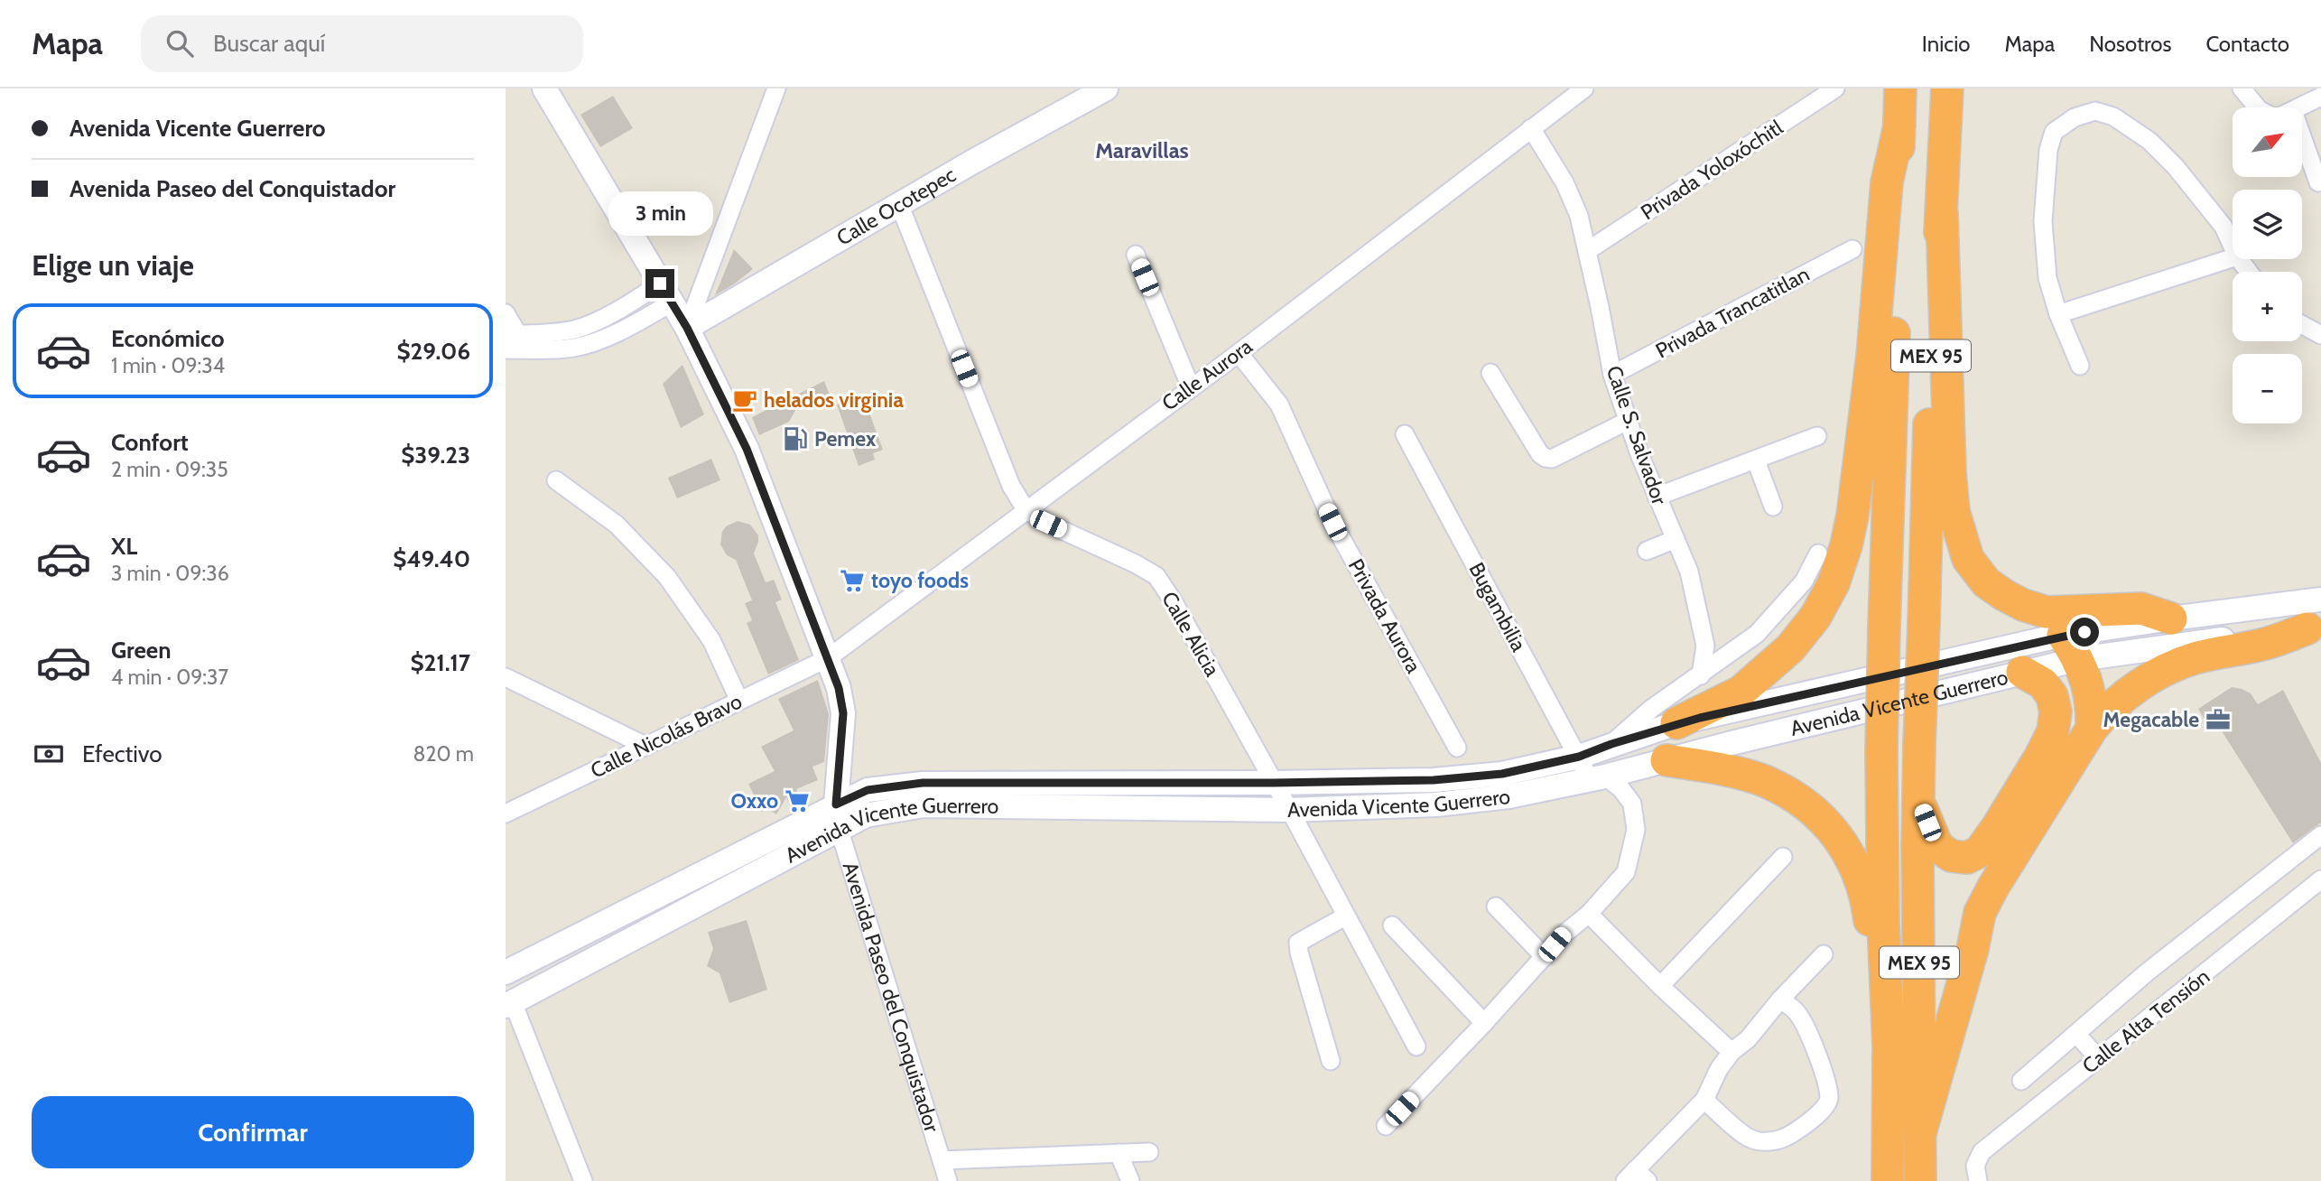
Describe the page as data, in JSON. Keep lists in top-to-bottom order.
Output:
{
  "streets": {
    "highway": ["MEX 95"],
    "main road": ["Calle Ocotepec", "Avenida Vicente Guerrero", "Avenida Paseo del Conquistador"],
    "street": [
      "Privada Yoloxóchitl",
      "Privada Trancatitlan",
      "Calle Aurora",
      "Calle S. Salvador",
      "Bugambilia",
      "Privada Aurora",
      "Calle Alicia",
      "Calle Nicolás Bravo",
      "Calle Alta Tensión"
    ]
  },
  "crossings": [
    ["Privada Yoloxóchitl", "Calle S. Salvador"],
    ["Calle Ocotepec", "Calle Alicia"],
    ["Calle Ocotepec", "Avenida Paseo del Conquistador"],
    ["Privada Trancatitlan", "Calle S. Salvador"],
    ["Calle Aurora", "Calle S. Salvador"],
    ["Calle Aurora", "Privada Aurora"],
    ["Calle Aurora", "Calle Alicia"],
    ["Calle Aurora", "Calle Nicolás Bravo"],
    ["Calle Aurora", "Avenida Paseo del Conquistador"],
    ["Bugambilia", "Avenida Vicente Guerrero"],
    ["Calle Alicia", "Avenida Vicente Guerrero"],
    ["Avenida Vicente Guerrero", "Avenida Paseo del Conquistador"],
    ["Calle Nicolás Bravo", "Avenida Paseo del Conquistador"]
  ],
  "districts": ["Maravillas"],
  "places": {
    "cafe": ["helados virginia"],
    "fuel station": ["Pemex"],
    "supermarket": ["toyo foods", "Oxxo"],
    "office": ["Megacable"]
  },
  "north": "top right",
  "page": {
    "header": "Mapa",
    "search": "Buscar aquí",
    "nav": [
      "Inicio",
      "Mapa",
      "Nosotros",
      "Contacto"
    ],
    "banner": ["Avenida Vicente Guerrero", "Avenida Paseo del Conquistador"],
    "map_buttons": ["+", "−"],
    "bubble": "3 min",
    "heading": "Elige un viaje",
    "list": [
      {
        "name": "Económico",
        "note": "1 min · 09:34",
        "value": "$29.06"
      },
      {
        "name": "Confort",
        "note": "2 min · 09:35",
        "value": "$39.23"
      },
      {
        "name": "XL",
        "note": "3 min · 09:36",
        "value": "$49.40"
      },
      {
        "name": "Green",
        "note": "4 min · 09:37",
        "value": "$21.17"
      }
    ],
    "pay": ["Efectivo", "820 m"],
    "buttons": "Confirmar"
  }
}
